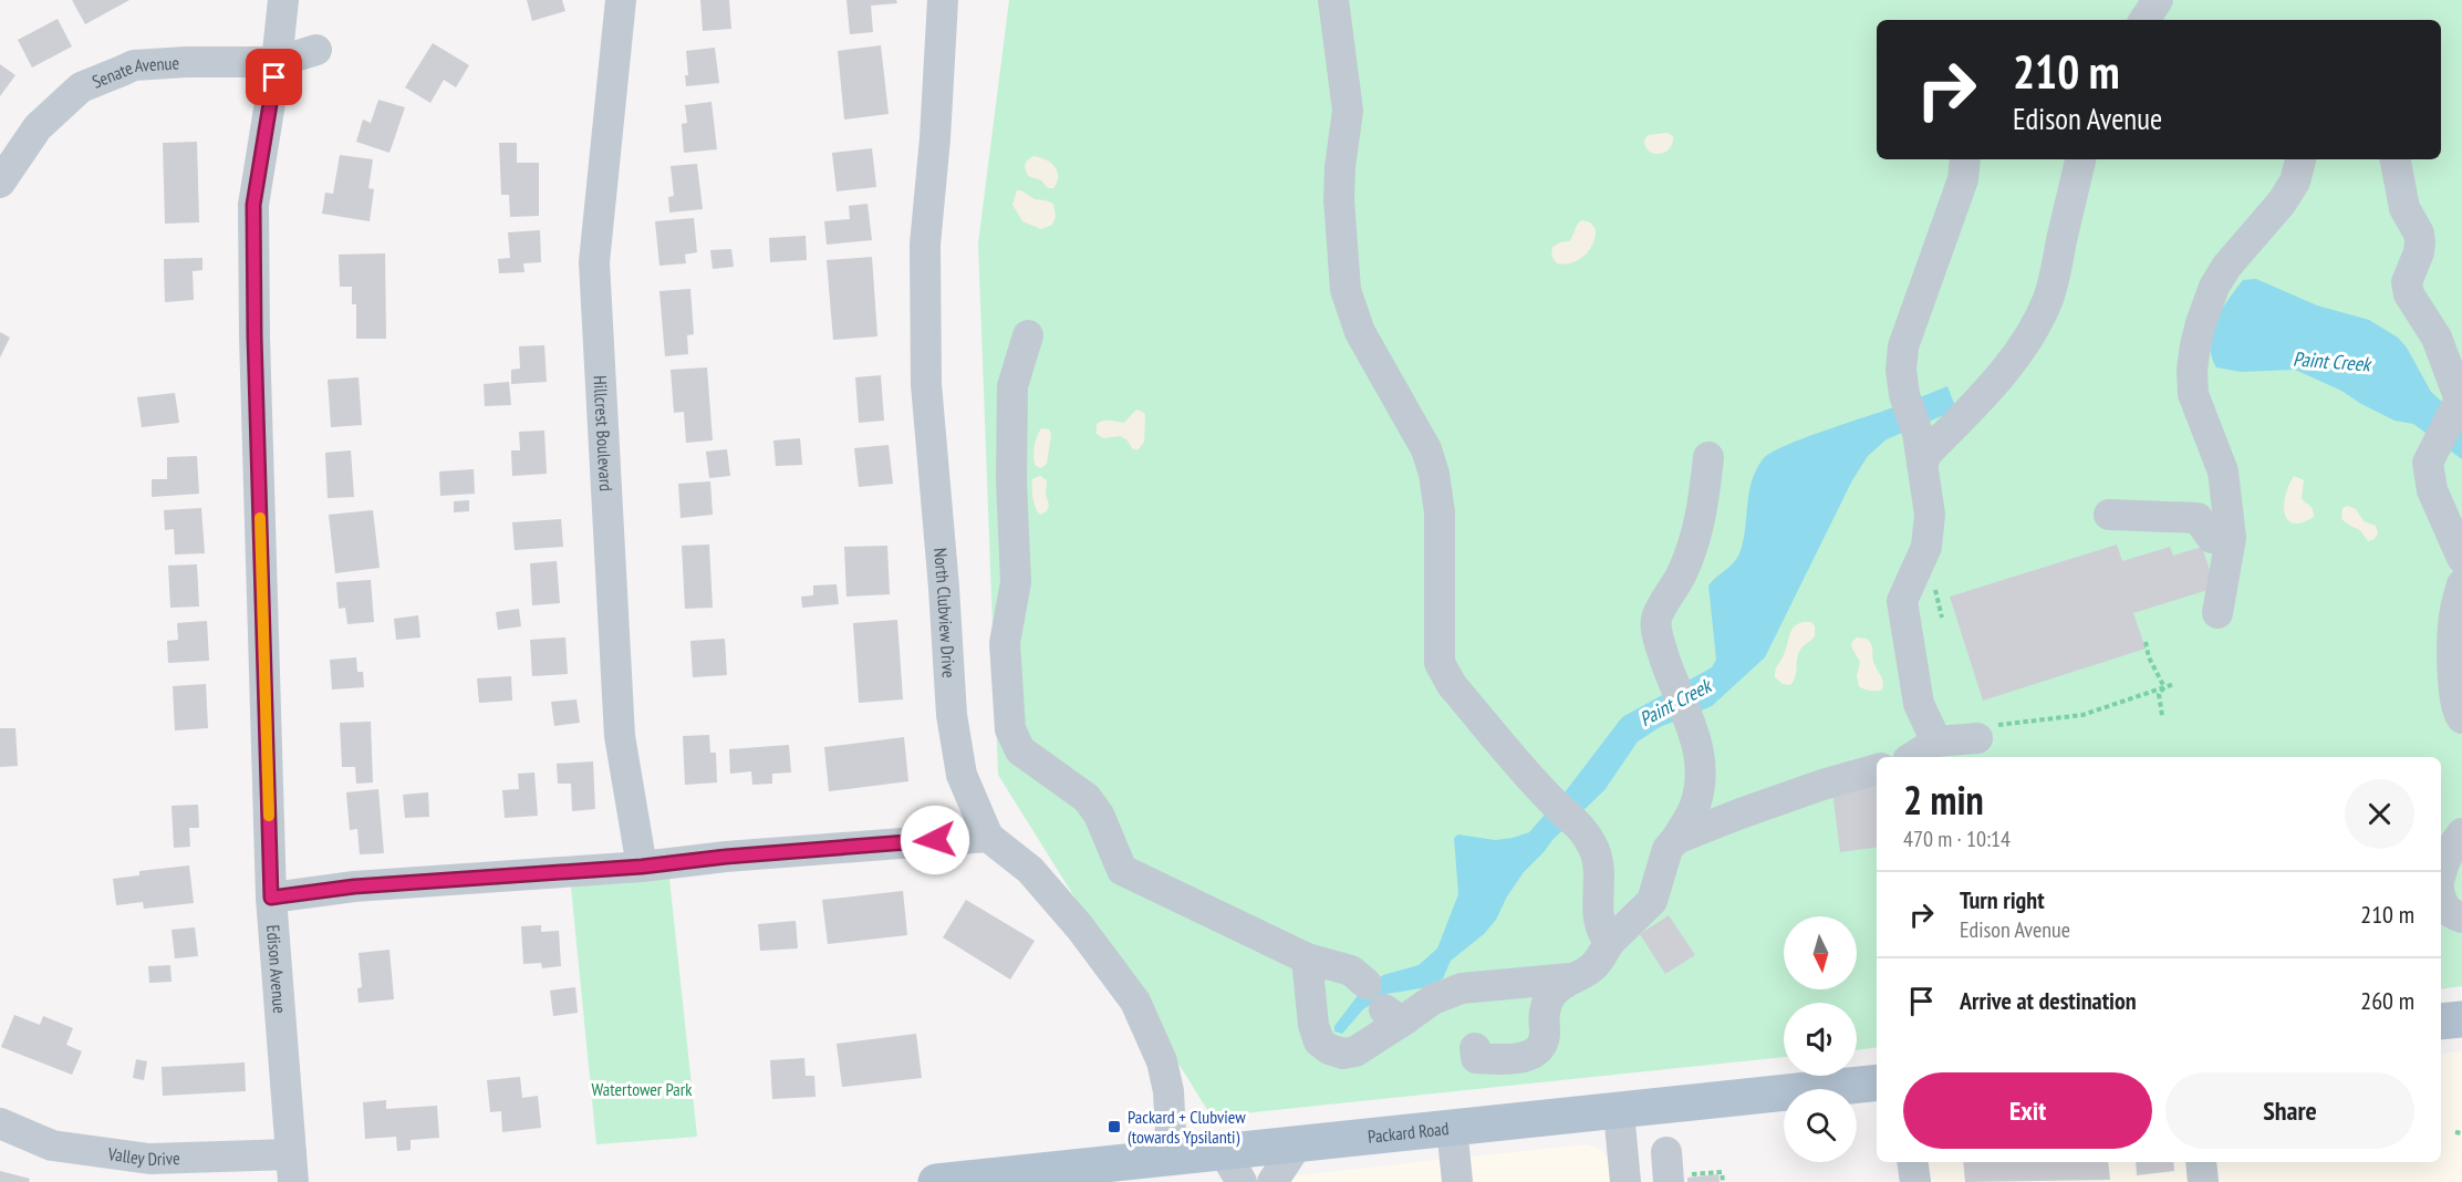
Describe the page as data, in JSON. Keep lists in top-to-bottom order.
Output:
{
  "streets": {
    "main road": ["Packard Road"],
    "street": [
      "Senate Avenue",
      "Hillcrest Boulevard",
      "North Clubview Drive",
      "Edison Avenue",
      "Valley Drive"
    ]
  },
  "crossings": [
    ["Senate Avenue", "Edison Avenue"],
    ["North Clubview Drive", "Packard Road"],
    ["Edison Avenue", "Valley Drive"]
  ],
  "water": ["Paint Creek"],
  "parks": ["Watertower Park"],
  "places": {
    "transit": ["Packard + Clubview (towards Ypsilanti)"]
  },
  "north": "bottom",
  "page": {
    "turn": ["210 m", "Edison Avenue"],
    "heading": ["2 min", "470 m · 10:14"],
    "list": [
      {
        "name": "Turn right",
        "note": "Edison Avenue",
        "value": "210 m"
      },
      {
        "name": "Arrive at destination",
        "value": "260 m"
      }
    ],
    "buttons": ["Exit", "Share"]
  }
}
